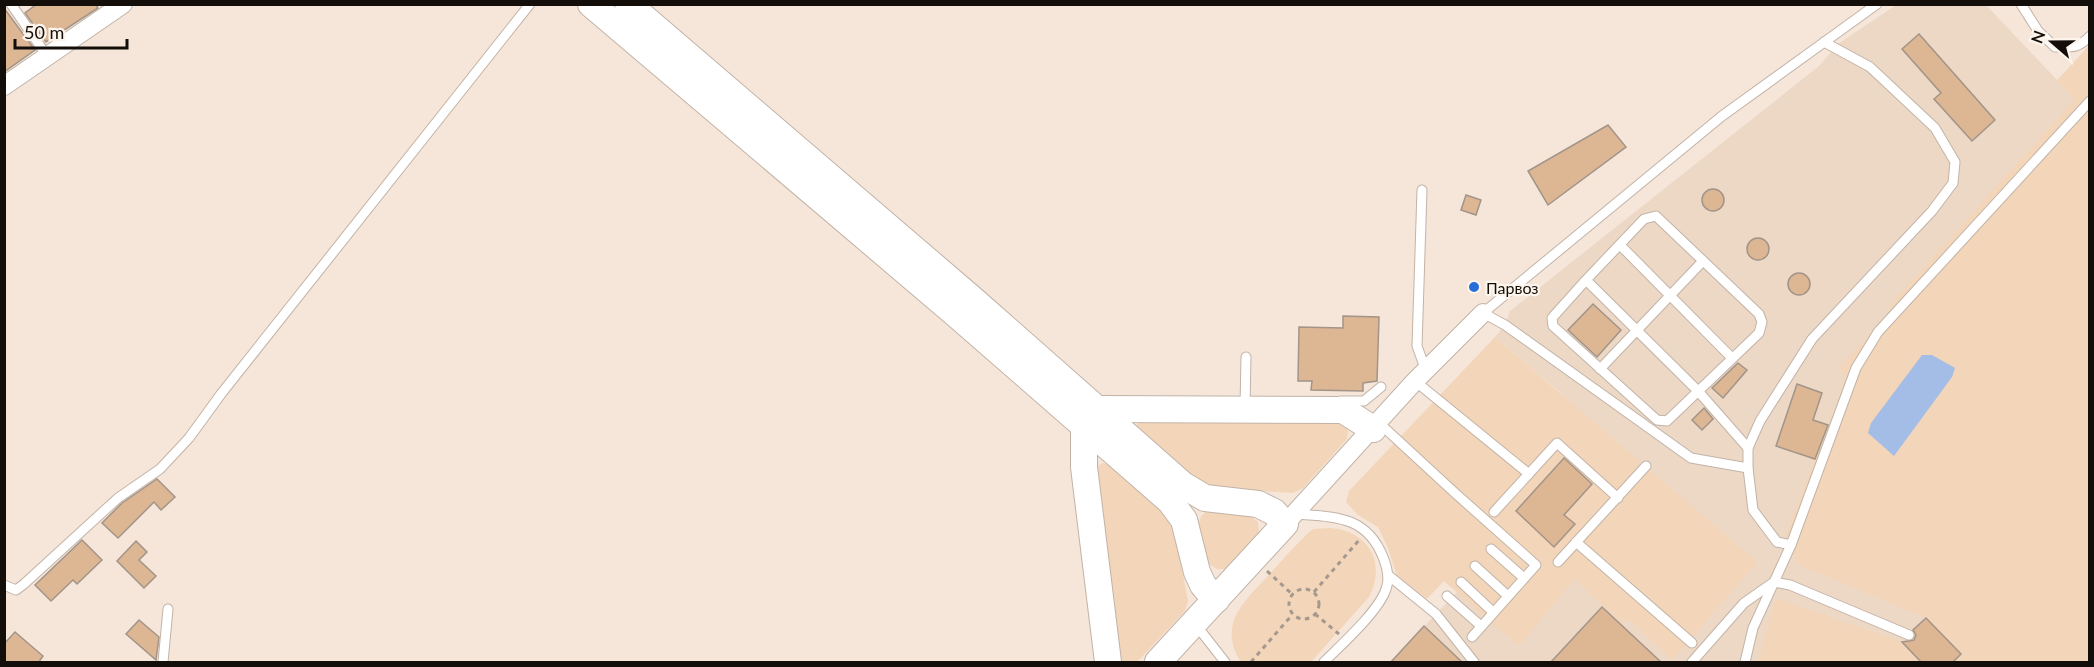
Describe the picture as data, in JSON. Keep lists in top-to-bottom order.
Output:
{
  "places": ["Парвоз"],
  "scale_bar": "50 m",
  "north": "left"
}
